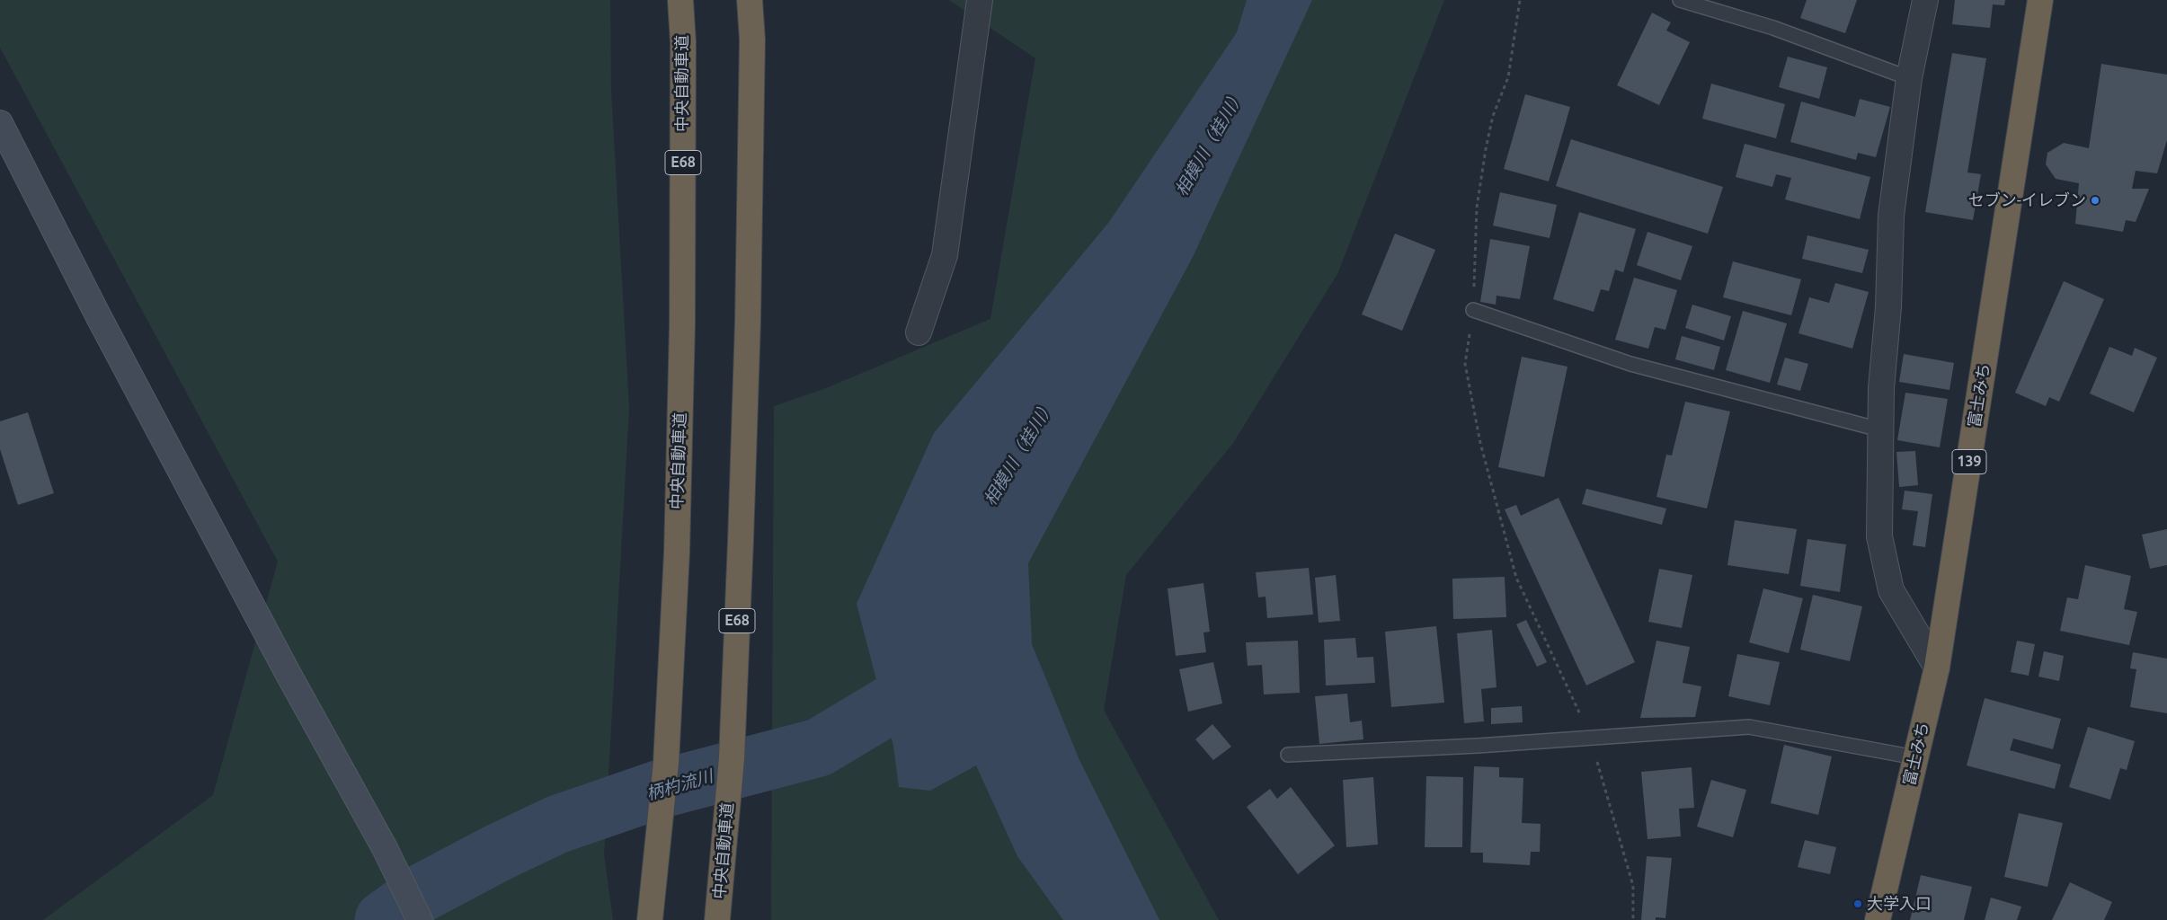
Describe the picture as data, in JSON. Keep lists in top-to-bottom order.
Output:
{
  "streets": {
    "highway": [
      "中央自動車道",
      "E68",
      "富士みち",
      "139"
    ]
  },
  "water": ["相模川（桂川）", "柄杓流川"],
  "places": ["セブン-イレブン", "大学入口"]
}
